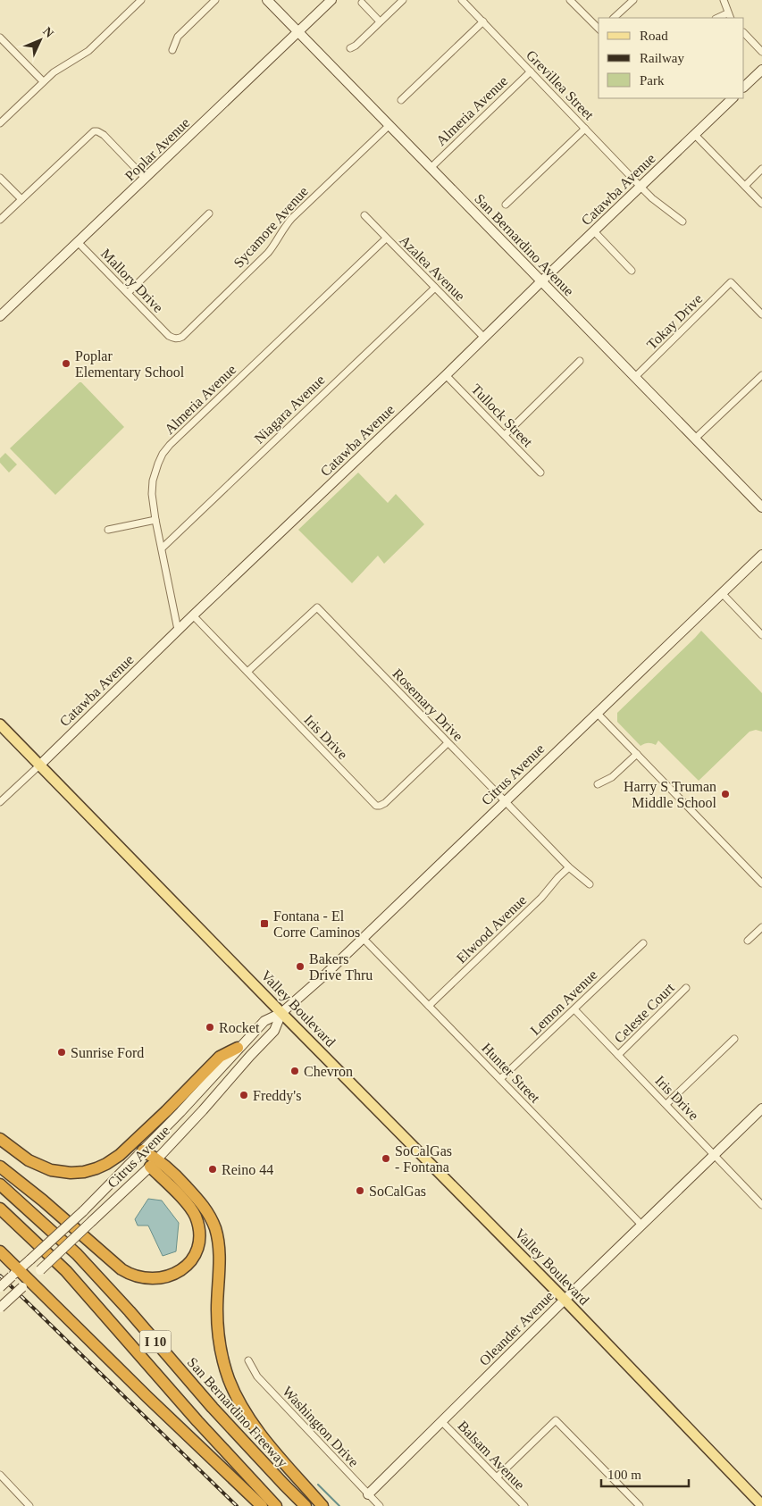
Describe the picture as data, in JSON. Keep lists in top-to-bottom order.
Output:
{
  "streets": {
    "highway": ["I 10", "San Bernardino Freeway"],
    "main road": [
      "Poplar Avenue",
      "Catawba Avenue",
      "San Bernardino Avenue",
      "Citrus Avenue",
      "Valley Boulevard",
      "Oleander Avenue"
    ],
    "street": [
      "Grevillea Street",
      "Almeria Avenue",
      "Sycamore Avenue",
      "Azalea Avenue",
      "Mallory Drive",
      "Tokay Drive",
      "Niagara Avenue",
      "Tullock Street",
      "Rosemary Drive",
      "Iris Drive",
      "Elwood Avenue",
      "Lemon Avenue",
      "Celeste Court",
      "Hunter Street",
      "Washington Drive",
      "Balsam Avenue"
    ]
  },
  "crossings": [
    ["Grevillea Street", "Almeria Avenue"],
    ["Grevillea Street", "Catawba Avenue"],
    ["Almeria Avenue", "Catawba Avenue"],
    ["Almeria Avenue", "San Bernardino Avenue"],
    ["Almeria Avenue", "Azalea Avenue"],
    ["Almeria Avenue", "Niagara Avenue"],
    ["Poplar Avenue", "San Bernardino Avenue"],
    ["Poplar Avenue", "Mallory Drive"],
    ["Catawba Avenue", "San Bernardino Avenue"],
    ["Catawba Avenue", "Azalea Avenue"],
    ["Catawba Avenue", "Tullock Street"],
    ["Catawba Avenue", "Iris Drive"],
    ["Catawba Avenue", "Valley Boulevard"],
    ["Sycamore Avenue", "San Bernardino Avenue"],
    ["Sycamore Avenue", "Mallory Drive"],
    ["San Bernardino Avenue", "Tokay Drive"],
    ["Azalea Avenue", "Niagara Avenue"],
    ["Rosemary Drive", "Iris Drive"],
    ["Rosemary Drive", "Citrus Avenue"],
    ["Rosemary Drive", "Elwood Avenue"],
    ["Iris Drive", "Lemon Avenue"],
    ["Iris Drive", "Celeste Court"],
    ["Iris Drive", "Oleander Avenue"],
    ["Citrus Avenue", "Valley Boulevard"],
    ["Citrus Avenue", "Hunter Street"],
    ["Elwood Avenue", "Hunter Street"],
    ["Lemon Avenue", "Hunter Street"],
    ["Valley Boulevard", "Oleander Avenue"],
    ["Hunter Street", "Oleander Avenue"],
    ["Oleander Avenue", "Washington Drive"],
    ["Oleander Avenue", "Balsam Avenue"]
  ],
  "places": {
    "other": [
      "Poplar Elementary School",
      "Harry S Truman Middle School",
      "Bakers Drive Thru",
      "Rocket",
      "Sunrise Ford",
      "Chevron",
      "Freddy's",
      "SoCalGas - Fontana",
      "Reino 44",
      "SoCalGas"
    ],
    "transit": ["Fontana - El Corre Caminos"]
  },
  "legend": ["Road", "Railway", "Park"],
  "scale_bar": "100 m",
  "north": "top right"
}
